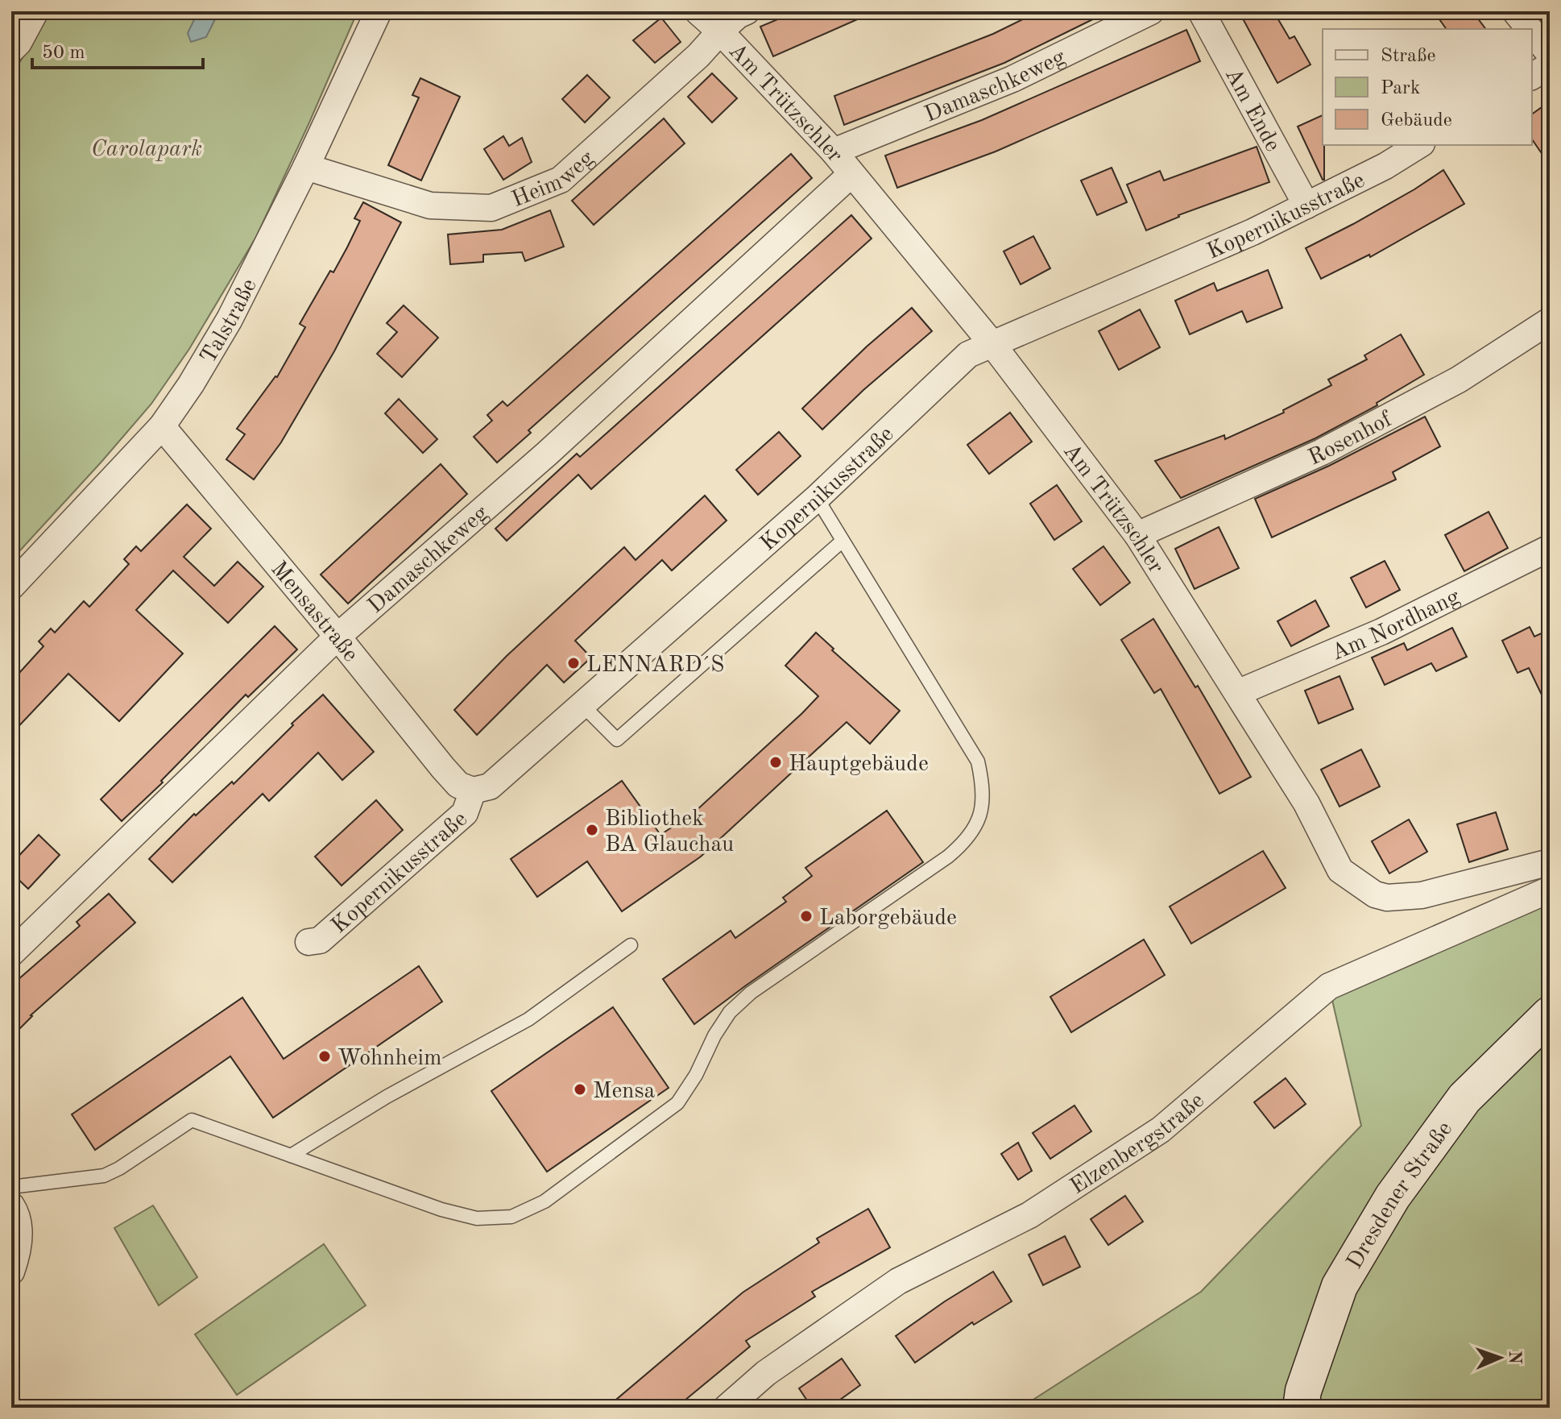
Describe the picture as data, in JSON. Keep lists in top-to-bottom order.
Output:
{
  "streets": {
    "street": [
      "Damaschkeweg",
      "Am Trützschler",
      "Am Ende",
      "Heimweg",
      "Kopernikusstraße",
      "Talstraße",
      "Rosenhof",
      "Mensastraße",
      "Am Nordhang",
      "Elzenbergstraße",
      "Dresdener Straße"
    ]
  },
  "crossings": [
    ["Damaschkeweg", "Am Trützschler"],
    ["Damaschkeweg", "Mensastraße"],
    ["Am Trützschler", "Heimweg"],
    ["Am Trützschler", "Kopernikusstraße"],
    ["Am Trützschler", "Rosenhof"],
    ["Am Trützschler", "Am Nordhang"],
    ["Am Ende", "Kopernikusstraße"],
    ["Heimweg", "Talstraße"],
    ["Kopernikusstraße", "Mensastraße"],
    ["Talstraße", "Mensastraße"]
  ],
  "parks": ["Carolapark"],
  "places": [
    "LENNARD´S",
    "Hauptgebäude",
    "Bibliothek BA Glauchau",
    "Laborgebäude",
    "Wohnheim",
    "Mensa"
  ],
  "legend": ["Straße", "Park", "Gebäude"],
  "scale_bar": "50 m",
  "north": "right"
}
